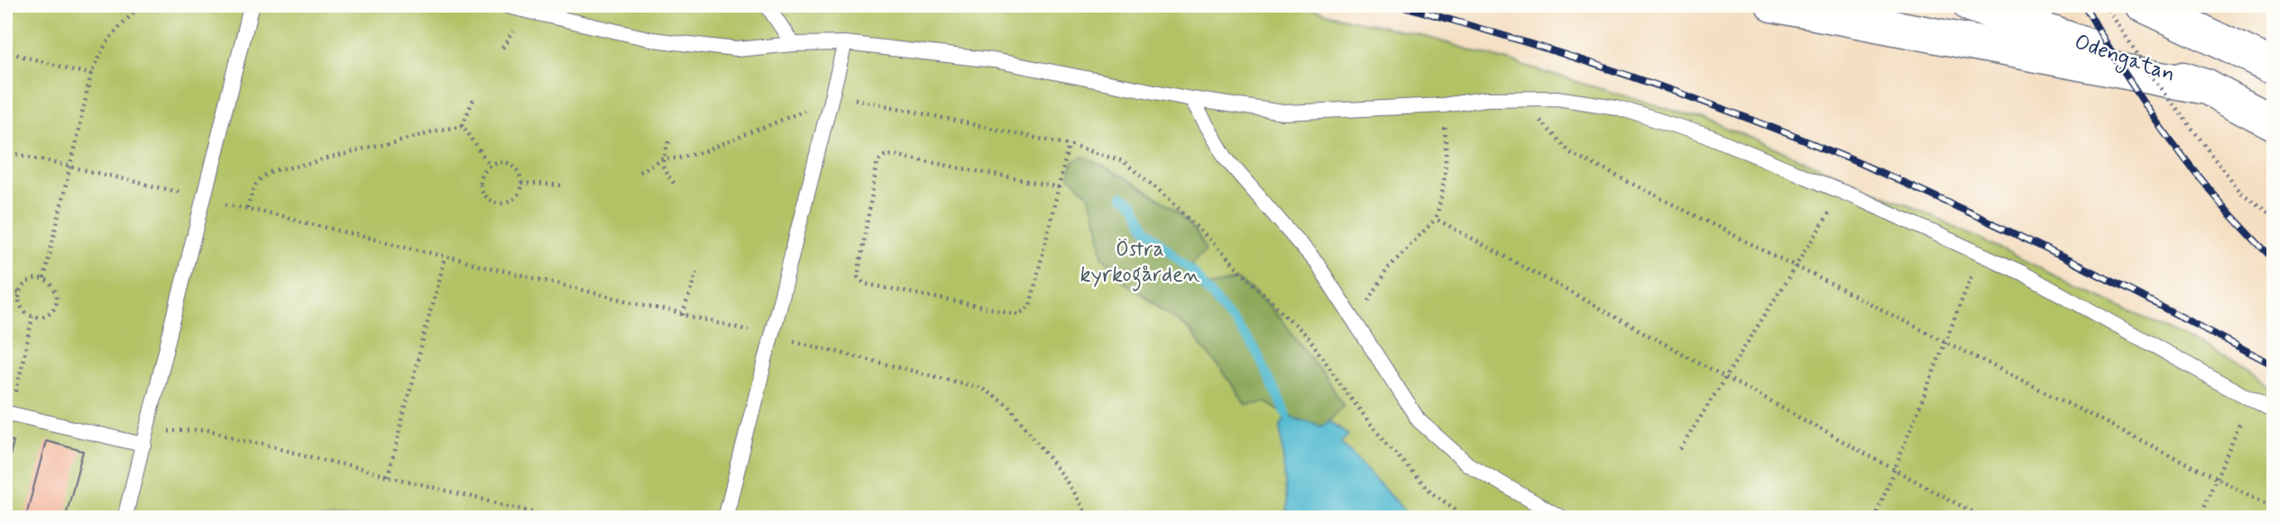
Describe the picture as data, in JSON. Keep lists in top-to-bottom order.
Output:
{
  "streets": {
    "main road": ["Odengatan"]
  },
  "parks": ["Östra kyrkogården"]
}
